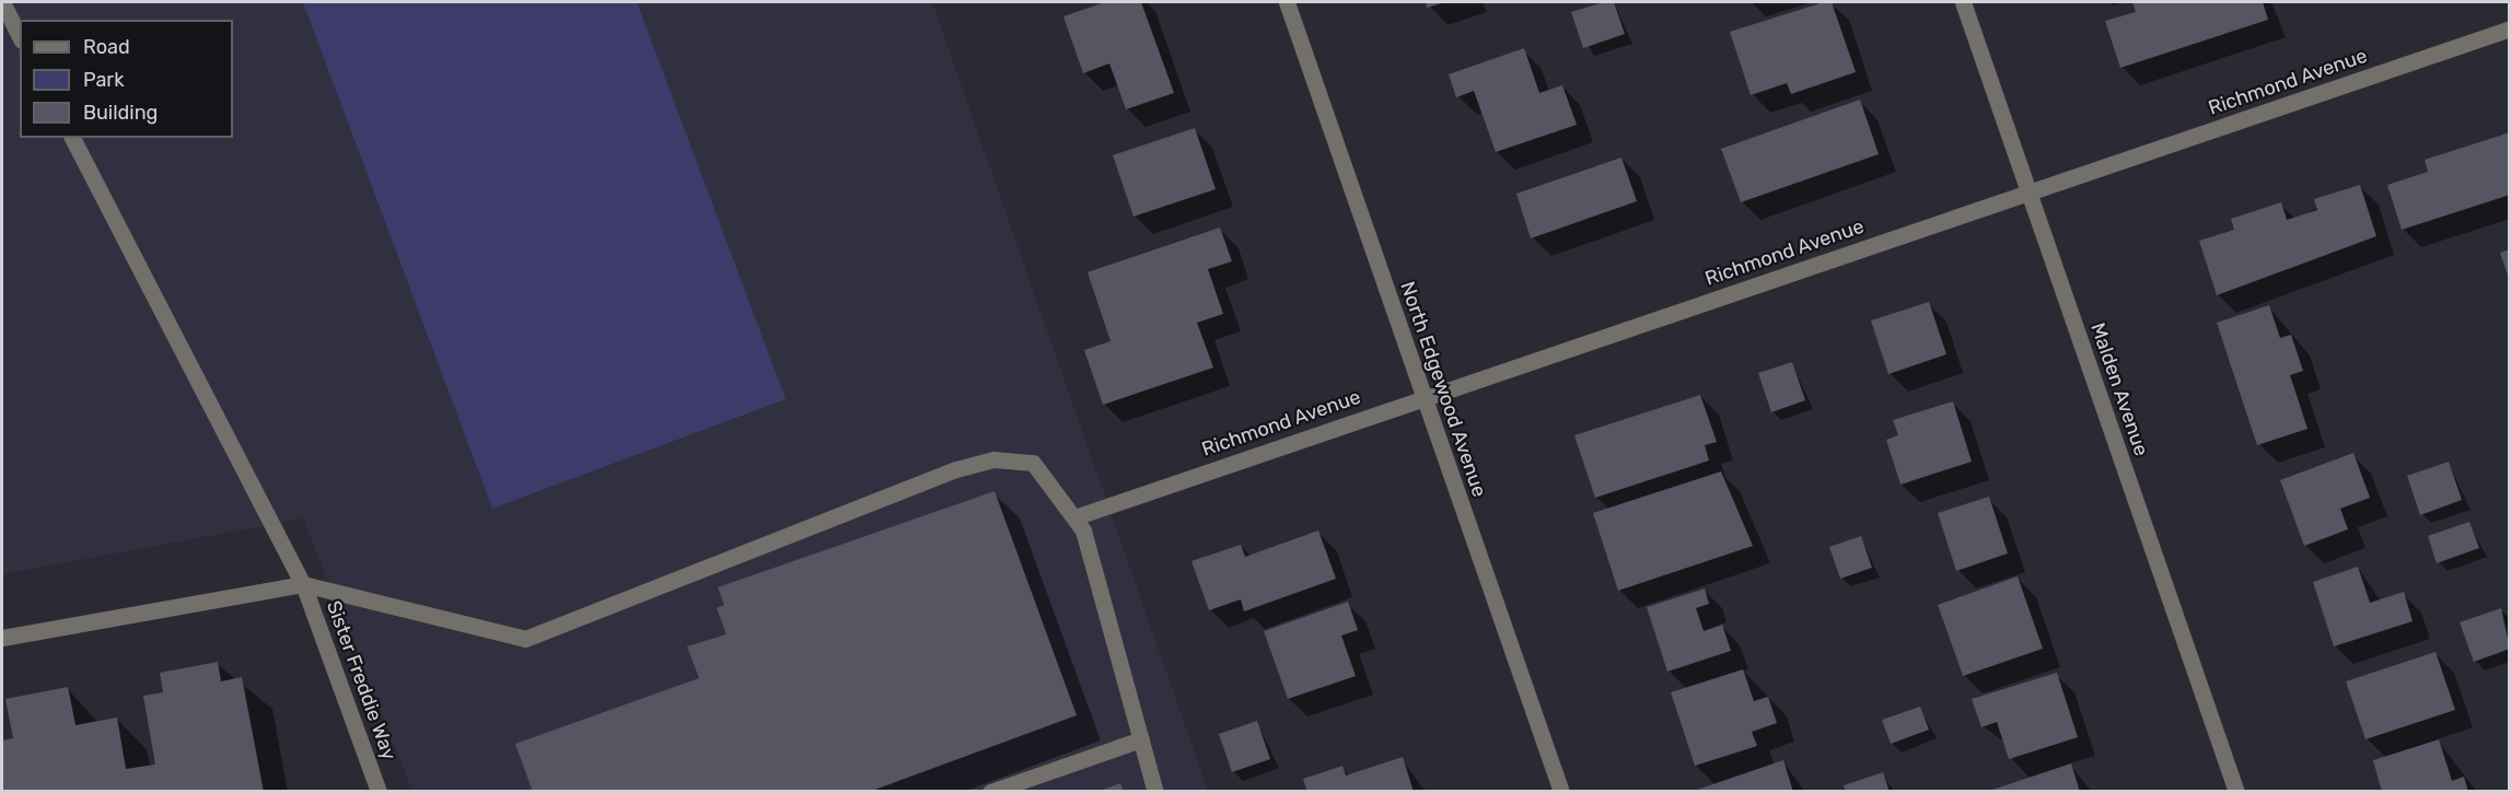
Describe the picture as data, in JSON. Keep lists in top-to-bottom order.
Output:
{
  "streets": {
    "street": [
      "Richmond Avenue",
      "North Edgewood Avenue",
      "Malden Avenue",
      "Sister Freddie Way"
    ]
  },
  "crossings": [
    ["Richmond Avenue", "North Edgewood Avenue"],
    ["Richmond Avenue", "Malden Avenue"]
  ],
  "legend": ["Road", "Park", "Building"]
}
